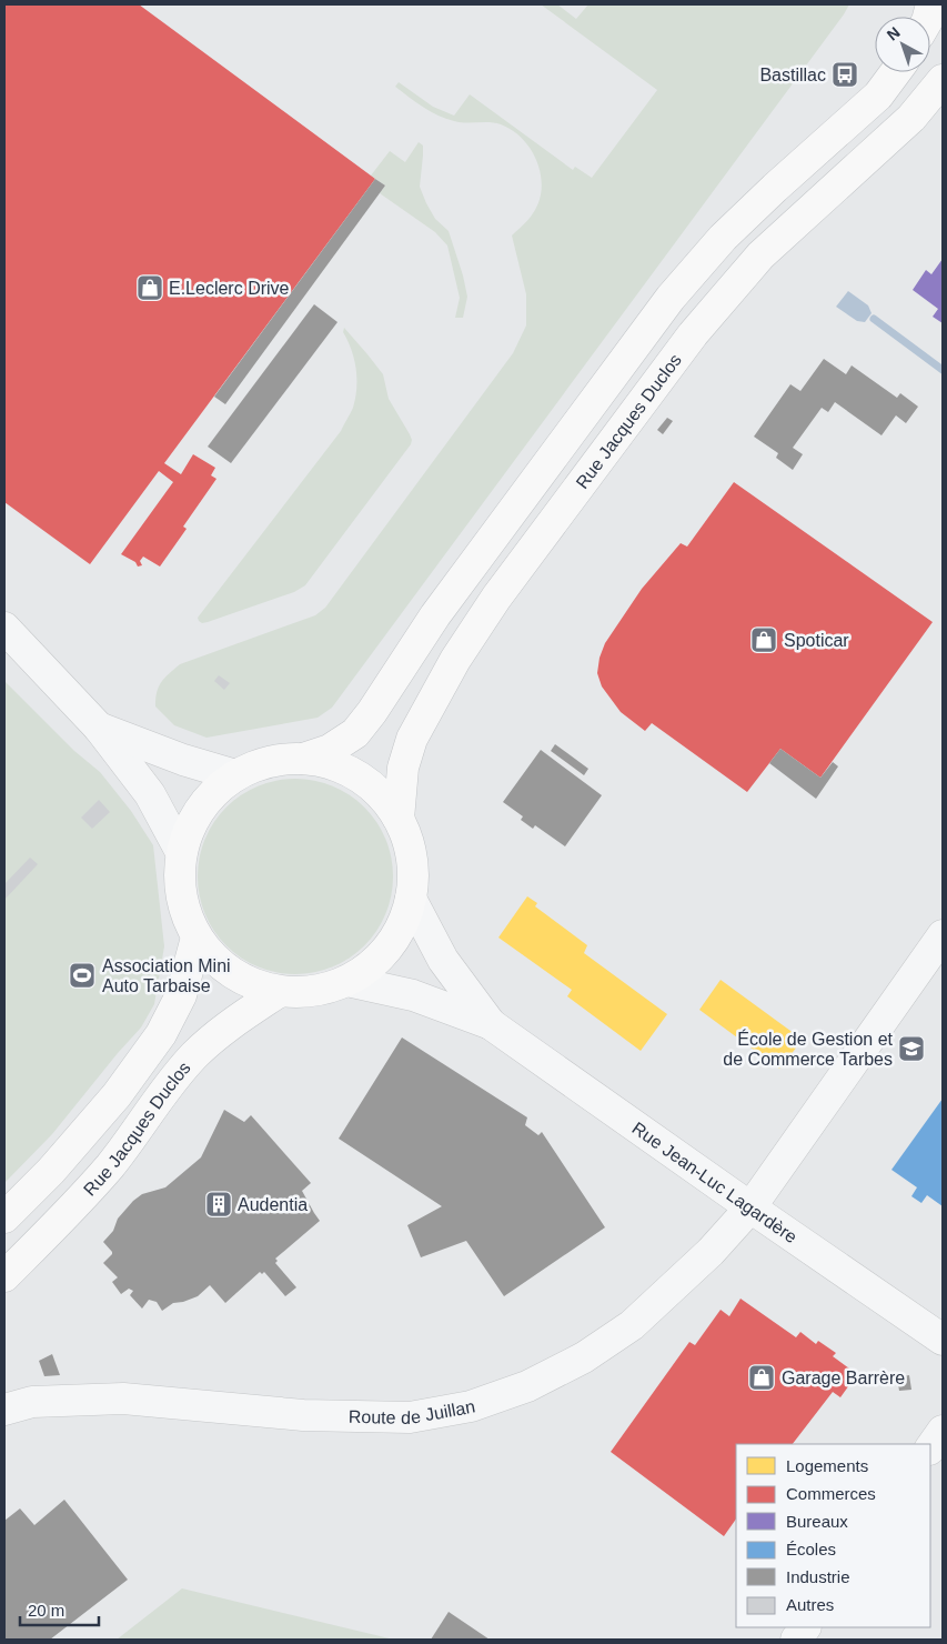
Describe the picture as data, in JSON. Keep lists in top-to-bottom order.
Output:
{
  "streets": {
    "main road": ["Rue Jacques Duclos"],
    "street": ["Rue Jean-Luc Lagardère", "Route de Juillan"]
  },
  "crossings": [
    ["Rue Jean-Luc Lagardère", "Route de Juillan"]
  ],
  "places": {
    "bus stop": ["Bastillac"],
    "shop": ["E.Leclerc Drive", "Spoticar", "Garage Barrère"],
    "sports": ["Association Mini Auto Tarbaise"],
    "school or university": ["École de Gestion et de Commerce Tarbes"],
    "building": ["Audentia"]
  },
  "legend": [
    "Logements",
    "Commerces",
    "Bureaux",
    "Écoles",
    "Industrie",
    "Autres"
  ],
  "scale_bar": "20 m",
  "north": "top left"
}
